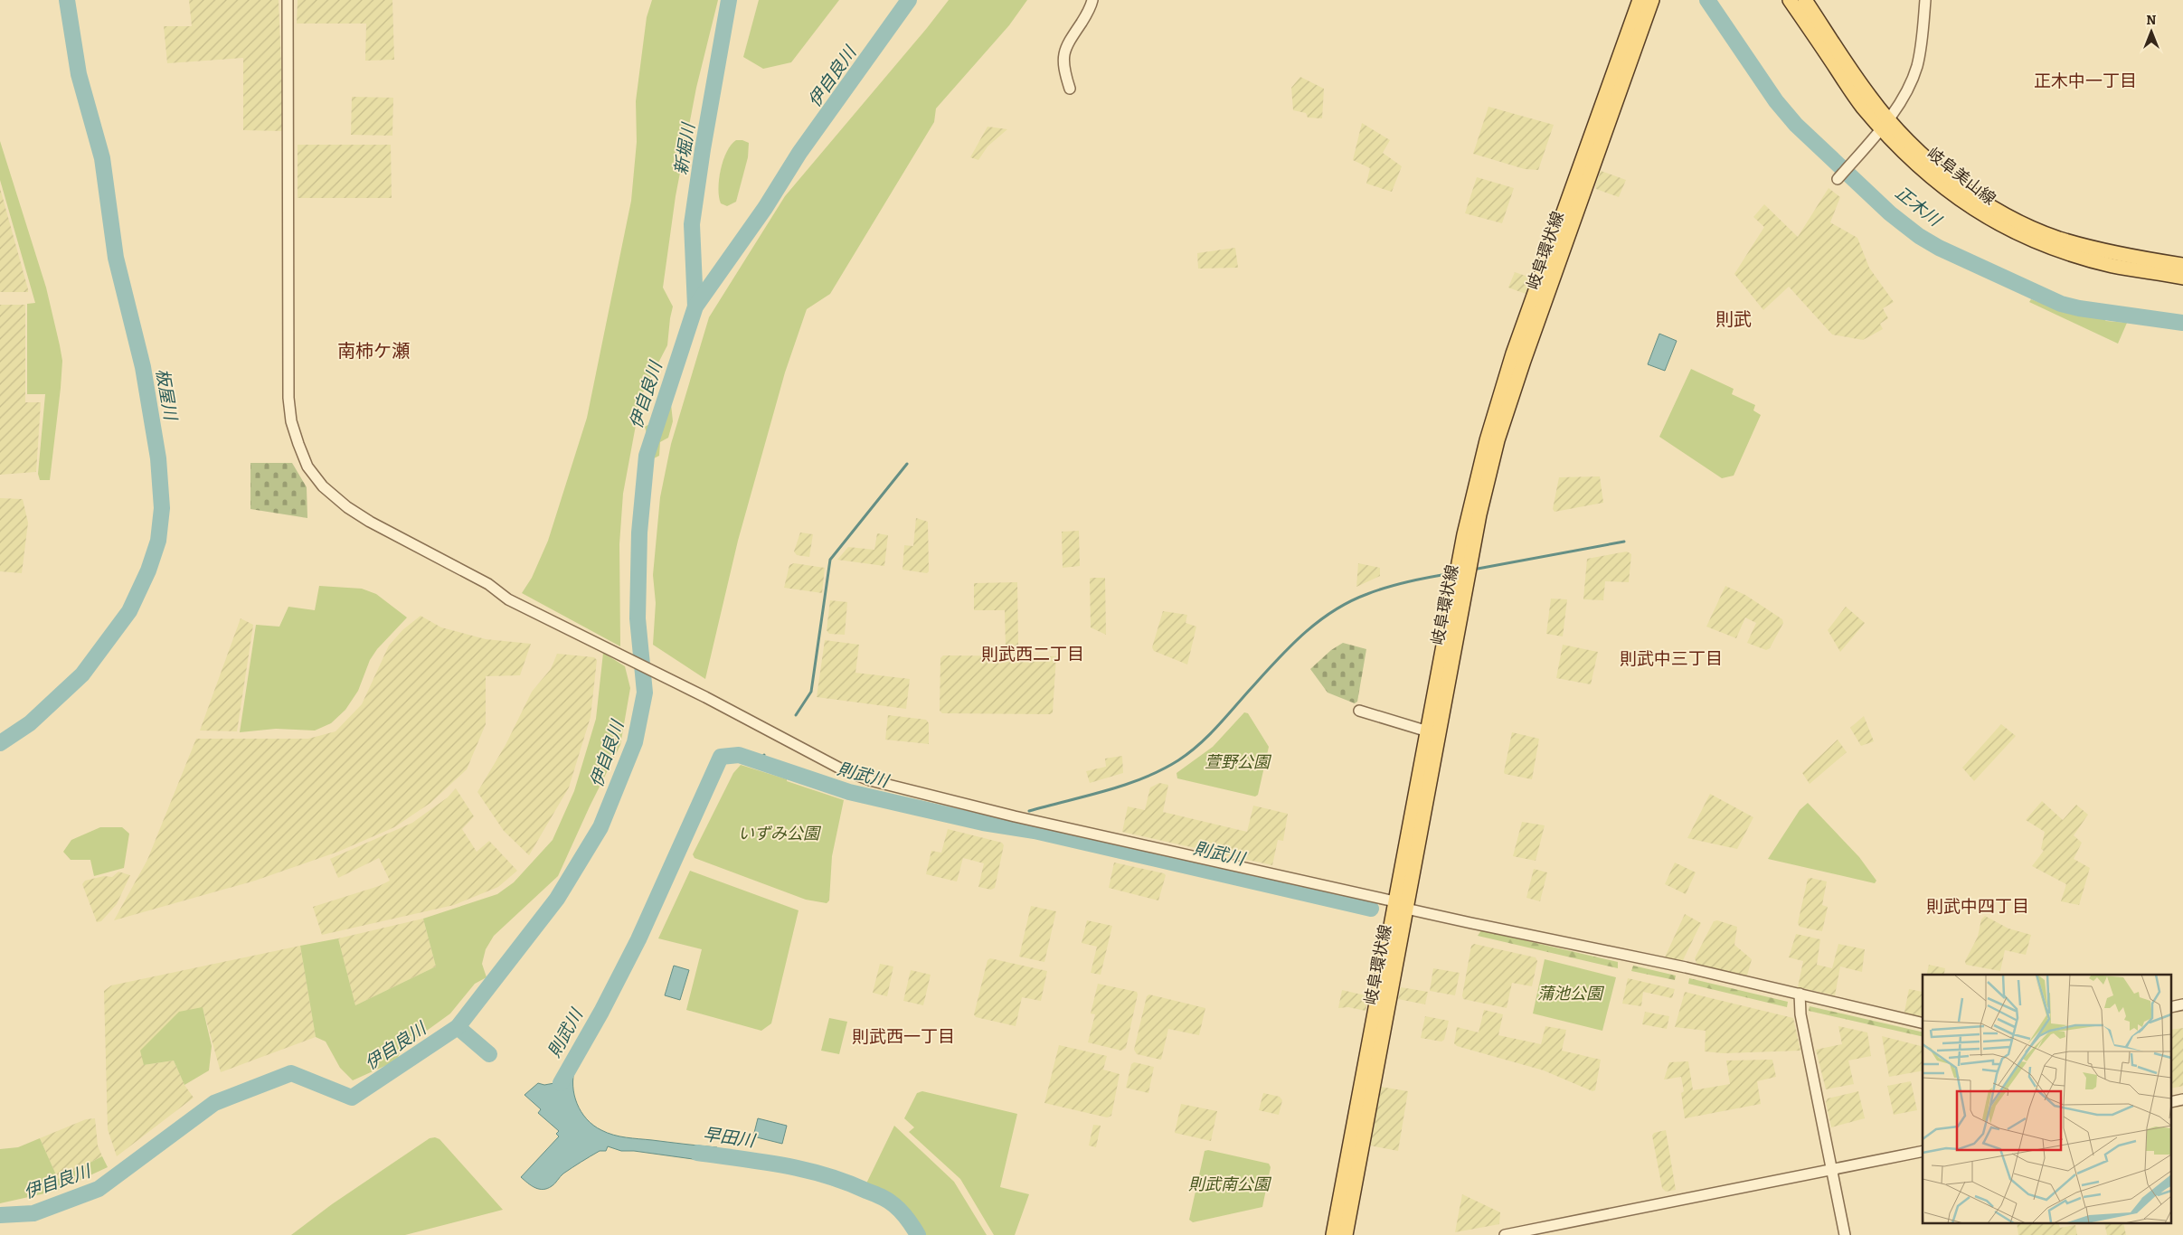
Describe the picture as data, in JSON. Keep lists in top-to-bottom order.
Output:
{
  "streets": {
    "main road": ["岐阜美山線", "岐阜環状線"]
  },
  "districts": [
    "正木中一丁目",
    "則武",
    "南柿ケ瀬",
    "則武西二丁目",
    "則武中三丁目",
    "則武中四丁目",
    "則武西一丁目"
  ],
  "water": [
    "伊自良川",
    "新堀川",
    "正木川",
    "板屋川",
    "則武川",
    "早田川"
  ],
  "parks": [
    "萱野公園",
    "いずみ公園",
    "蒲池公園",
    "則武南公園"
  ],
  "north": "top"
}
